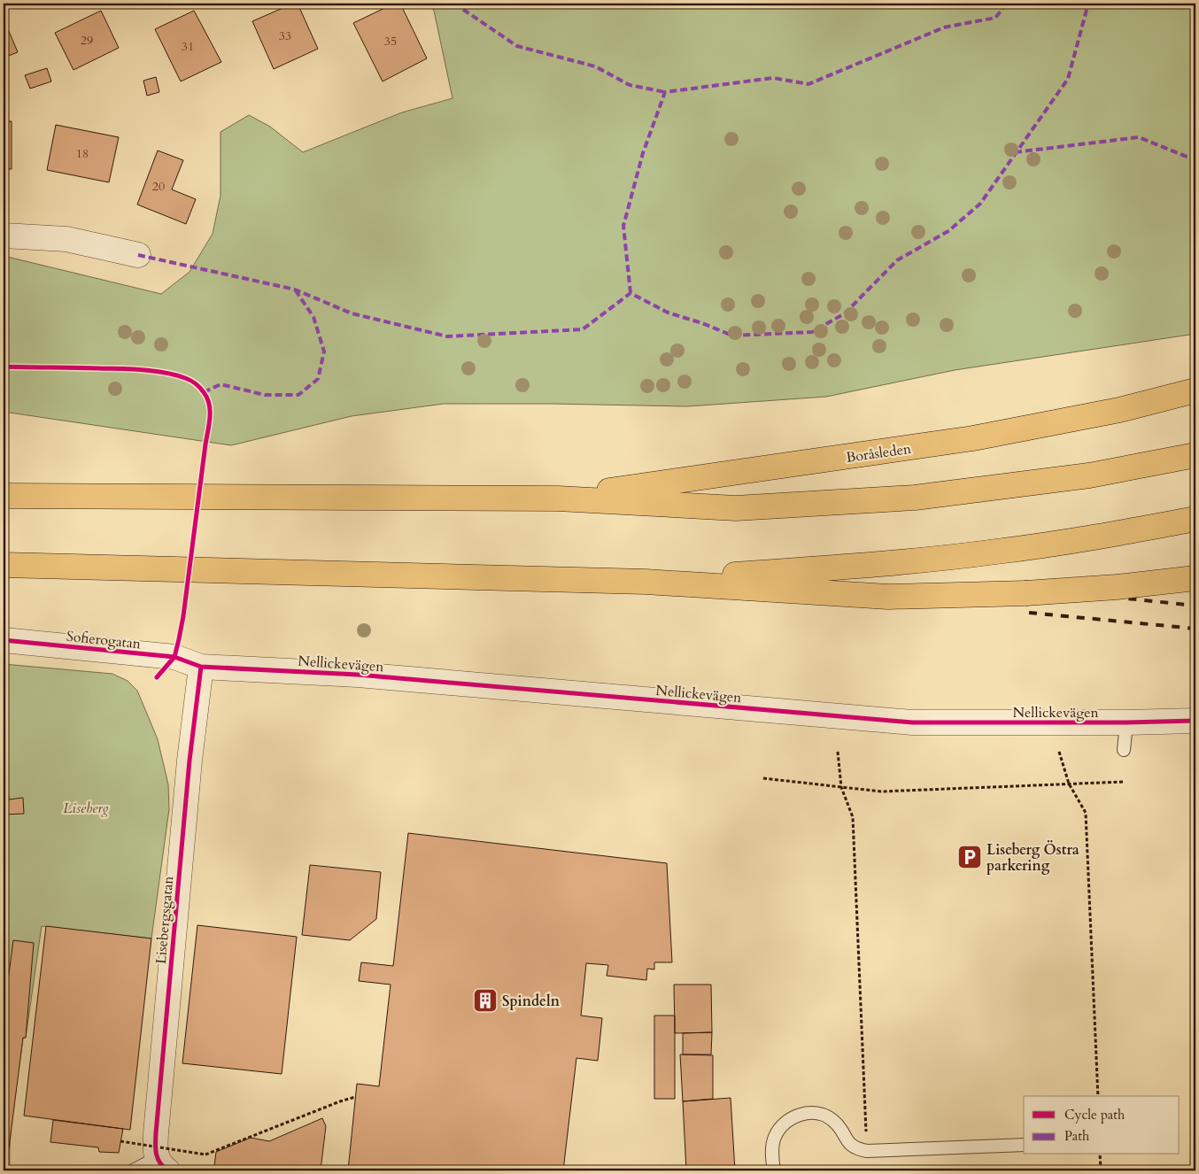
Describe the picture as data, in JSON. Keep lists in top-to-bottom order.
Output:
{
  "streets": {
    "highway": ["Boråsleden"],
    "street": ["Sofierogatan", "Nellickevägen", "Lisebergsgatan"]
  },
  "crossings": [
    ["Sofierogatan", "Nellickevägen"],
    ["Sofierogatan", "Lisebergsgatan"],
    ["Nellickevägen", "Lisebergsgatan"]
  ],
  "parks": ["Liseberg"],
  "places": {
    "parking": ["Liseberg Östra parkering"],
    "building": ["Spindeln"]
  },
  "house_numbers": [
    "33",
    "29",
    "35",
    "31",
    "18",
    "20"
  ],
  "legend": ["Cycle path", "Path"]
}
